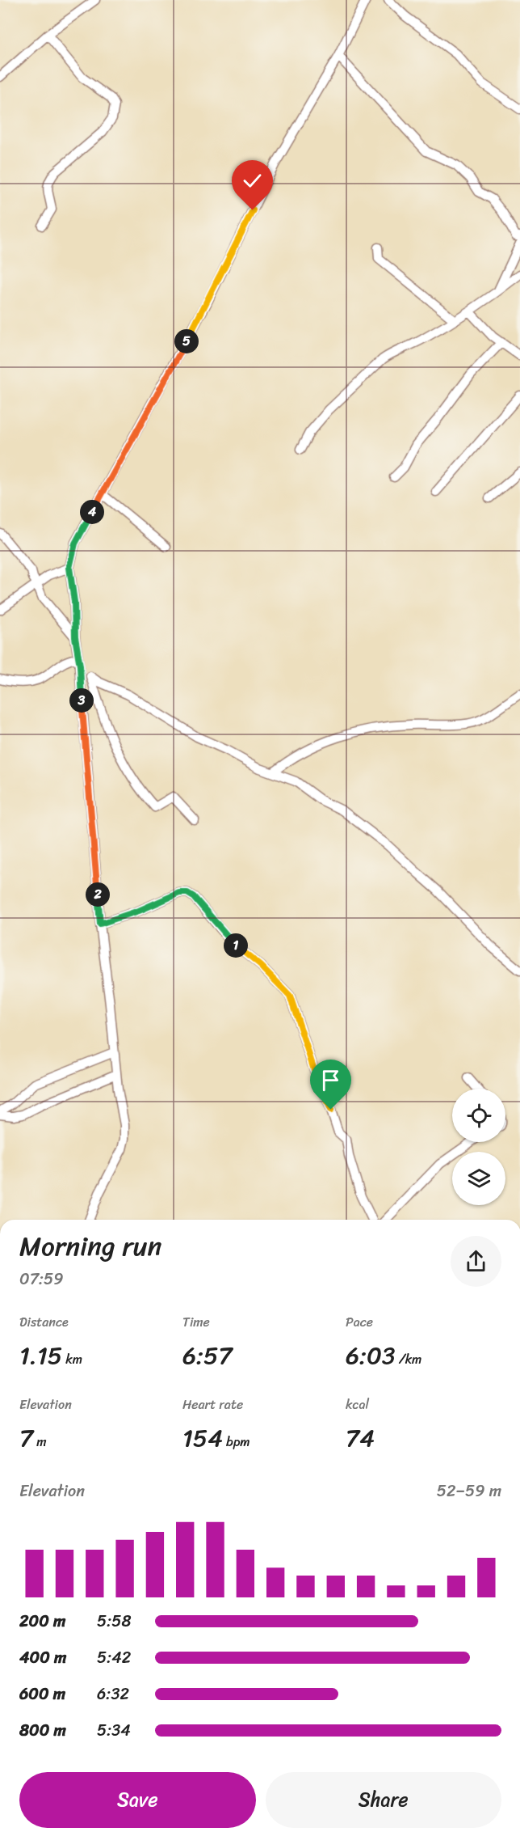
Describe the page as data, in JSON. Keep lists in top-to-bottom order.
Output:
{
  "page": {
    "pins": [
      "5",
      "4",
      "3",
      "2",
      "1"
    ],
    "heading": ["Morning run", "07:59"],
    "stats": [
      ["Distance", "1.15 km"],
      ["Time", "6:57"],
      ["Pace", "6:03 /km"],
      ["Elevation", "7 m"],
      ["Heart rate", "154 bpm"],
      ["kcal", "74"]
    ],
    "chart": ["Elevation", "52–59 m"],
    "list": [
      {
        "name": "200 m",
        "note": "5:58"
      },
      {
        "name": "400 m",
        "note": "5:42"
      },
      {
        "name": "600 m",
        "note": "6:32"
      },
      {
        "name": "800 m",
        "note": "5:34"
      }
    ],
    "buttons": ["Save", "Share"]
  }
}
